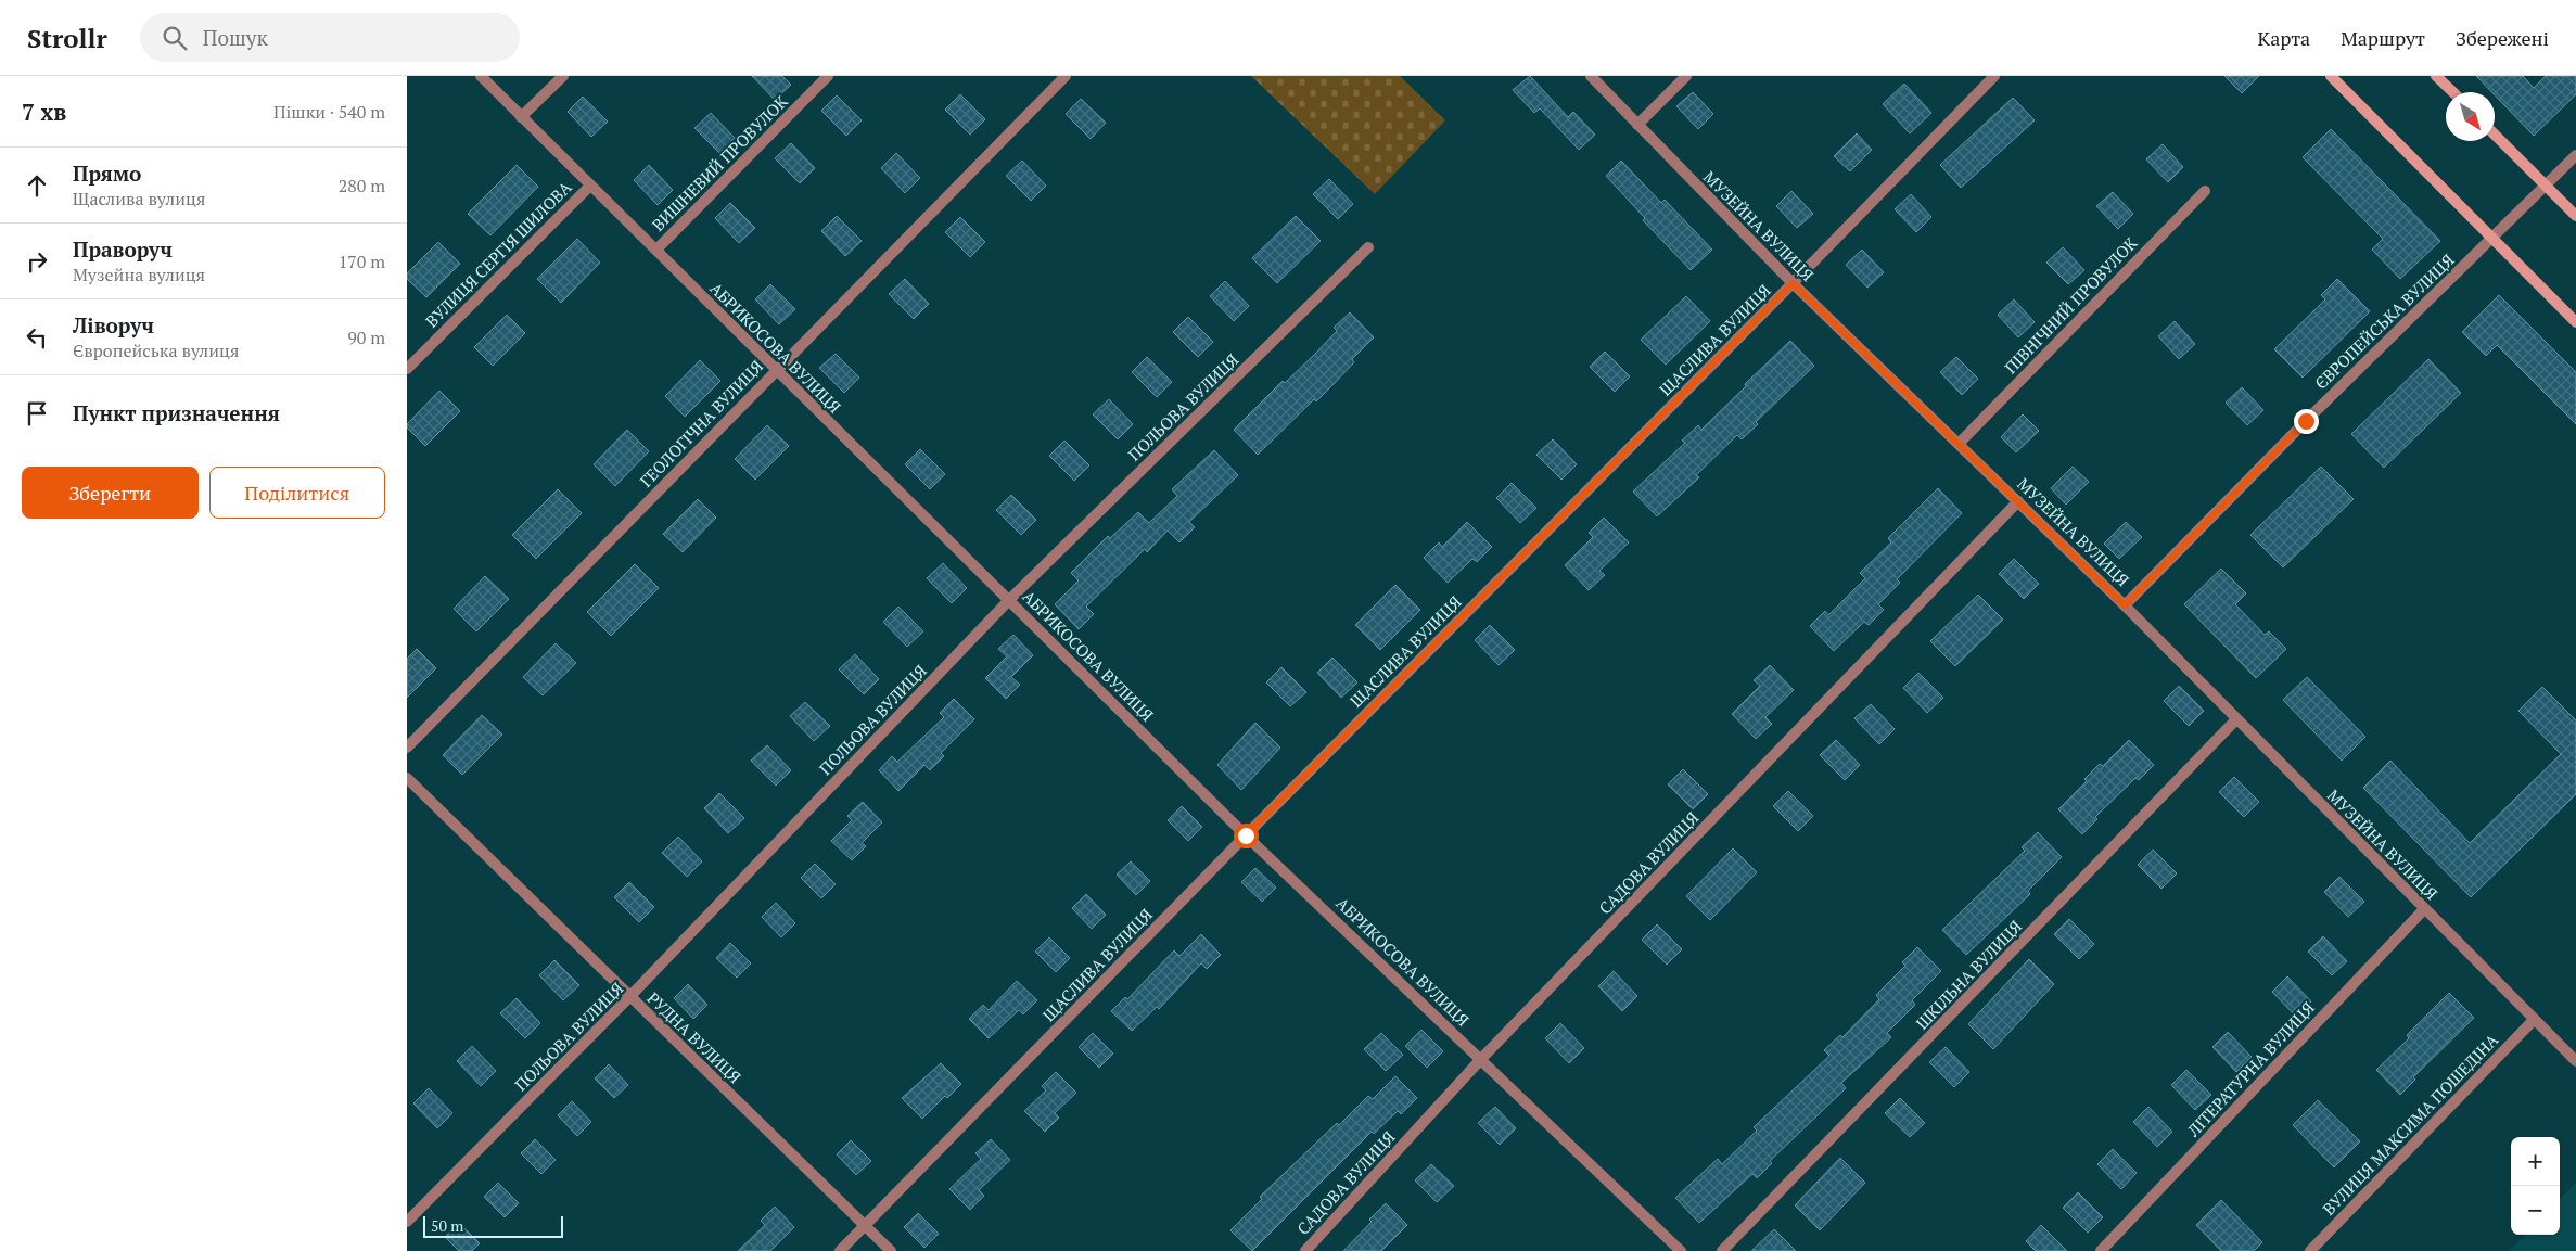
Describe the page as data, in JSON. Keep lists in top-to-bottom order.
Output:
{
  "streets": {
    "street": [
      "ВИШНЕВИЙ ПРОВУЛОК",
      "МУЗЕЙНА ВУЛИЦЯ",
      "ВУЛИЦЯ СЕРГІЯ ШИЛОВА",
      "ПІВНІЧНИЙ ПРОВУЛОК",
      "ЄВРОПЕЙСЬКА ВУЛИЦЯ",
      "ЩАСЛИВА ВУЛИЦЯ",
      "АБРИКОСОВА ВУЛИЦЯ",
      "ПОЛЬОВА ВУЛИЦЯ",
      "ГЕОЛОГІЧНА ВУЛИЦЯ",
      "САДОВА ВУЛИЦЯ",
      "ШКІЛЬНА ВУЛИЦЯ",
      "РУДНА ВУЛИЦЯ",
      "ЛІТЕРАТУРНА ВУЛИЦЯ",
      "ВУЛИЦЯ МАКСИМА ПОШЕДІНА"
    ]
  },
  "crossings": [
    ["ВИШНЕВИЙ ПРОВУЛОК", "АБРИКОСОВА ВУЛИЦЯ"],
    ["МУЗЕЙНА ВУЛИЦЯ", "ПІВНІЧНИЙ ПРОВУЛОК"],
    ["МУЗЕЙНА ВУЛИЦЯ", "ЄВРОПЕЙСЬКА ВУЛИЦЯ"],
    ["МУЗЕЙНА ВУЛИЦЯ", "ЩАСЛИВА ВУЛИЦЯ"],
    ["МУЗЕЙНА ВУЛИЦЯ", "САДОВА ВУЛИЦЯ"],
    ["МУЗЕЙНА ВУЛИЦЯ", "ШКІЛЬНА ВУЛИЦЯ"],
    ["МУЗЕЙНА ВУЛИЦЯ", "ЛІТЕРАТУРНА ВУЛИЦЯ"],
    ["МУЗЕЙНА ВУЛИЦЯ", "ВУЛИЦЯ МАКСИМА ПОШЕДІНА"],
    ["ВУЛИЦЯ СЕРГІЯ ШИЛОВА", "АБРИКОСОВА ВУЛИЦЯ"],
    ["ЩАСЛИВА ВУЛИЦЯ", "АБРИКОСОВА ВУЛИЦЯ"],
    ["ЩАСЛИВА ВУЛИЦЯ", "РУДНА ВУЛИЦЯ"],
    ["АБРИКОСОВА ВУЛИЦЯ", "ПОЛЬОВА ВУЛИЦЯ"],
    ["АБРИКОСОВА ВУЛИЦЯ", "ГЕОЛОГІЧНА ВУЛИЦЯ"],
    ["АБРИКОСОВА ВУЛИЦЯ", "САДОВА ВУЛИЦЯ"],
    ["ПОЛЬОВА ВУЛИЦЯ", "РУДНА ВУЛИЦЯ"]
  ],
  "scale_bar": "50 m",
  "north": "bottom right",
  "page": {
    "header": "Strollr",
    "search": "Пошук",
    "nav": ["Карта", "Маршрут", "Збережені"],
    "heading": ["7 хв", "Пішки · 540 m"],
    "list": [
      ["Прямо", "Щаслива вулиця", "280 m"],
      ["Праворуч", "Музейна вулиця", "170 m"],
      ["Ліворуч", "Європейська вулиця", "90 m"],
      "Пункт призначення"
    ],
    "buttons": ["Зберегти", "Поділитися"],
    "map_buttons": ["+", "−"],
    "scale": "50 m"
  }
}
